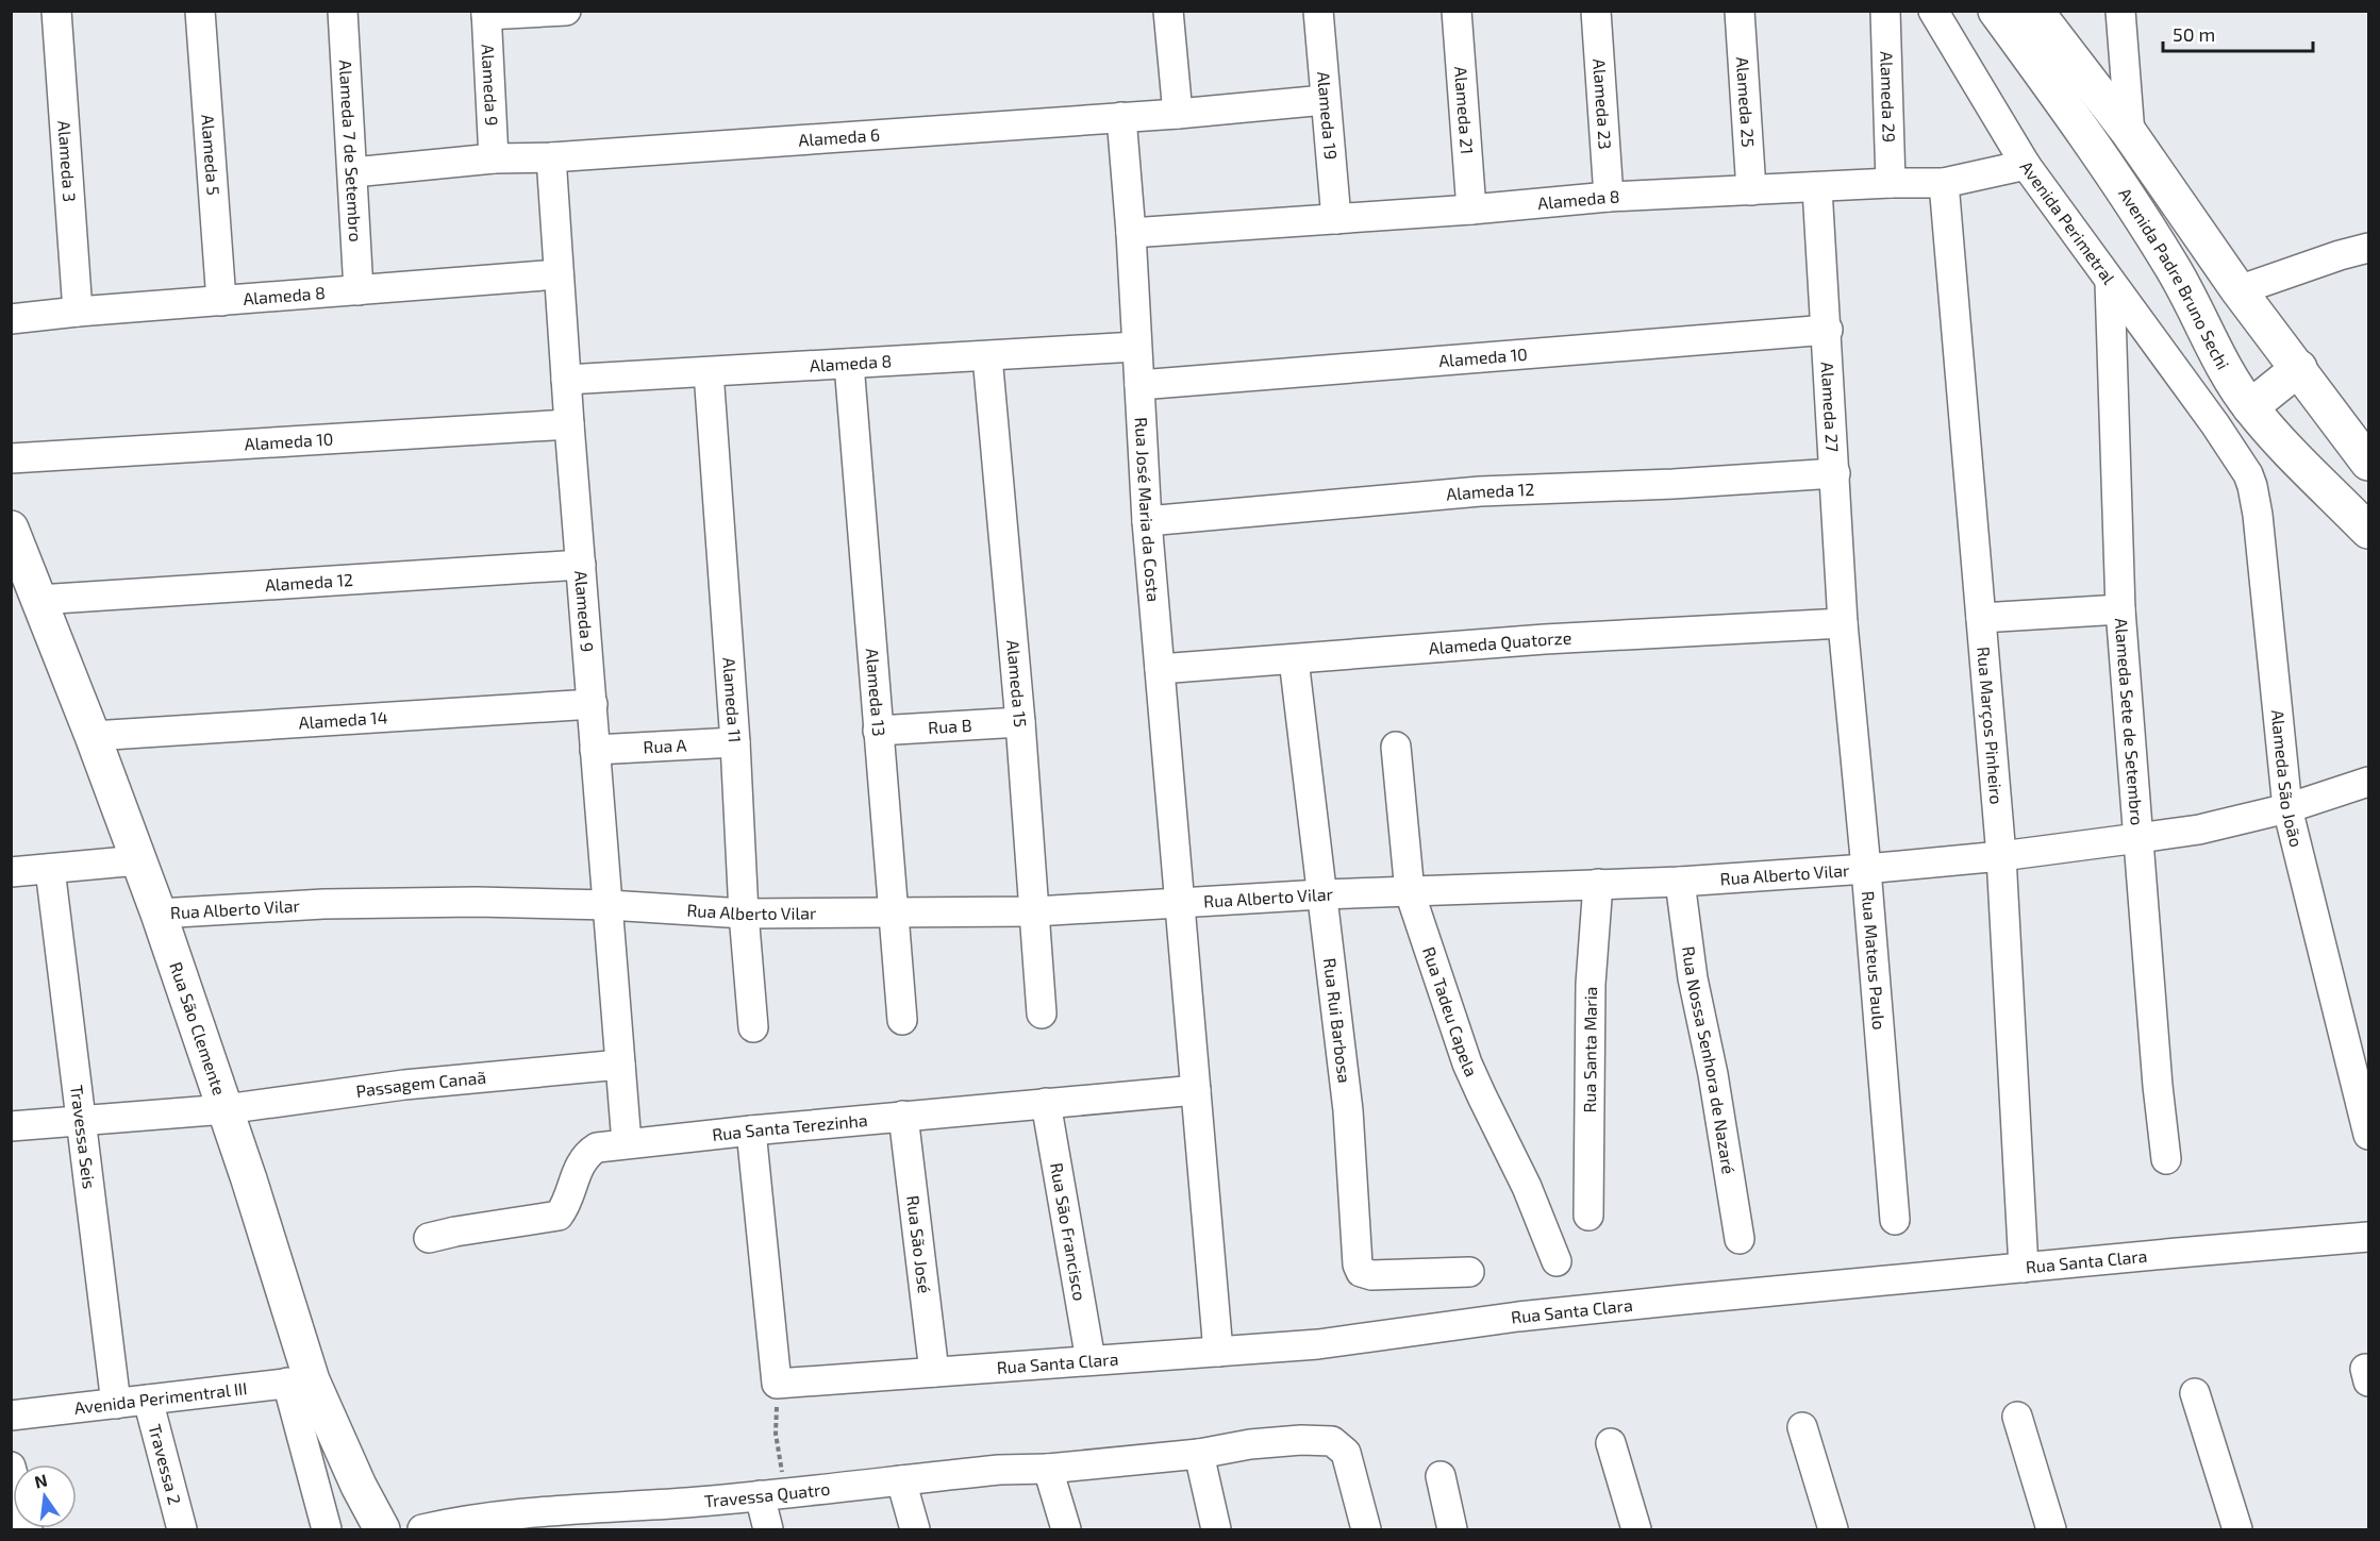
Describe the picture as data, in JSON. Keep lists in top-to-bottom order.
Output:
{
  "streets": {
    "main road": ["Avenida Padre Bruno Sechi", "Rua São Clemente"],
    "street": [
      "Alameda 9",
      "Alameda 29",
      "Alameda 25",
      "Alameda 23",
      "Alameda 21",
      "Alameda 19",
      "Alameda 6",
      "Alameda 7 de Setembro",
      "Alameda 5",
      "Alameda 3",
      "Alameda 8",
      "Avenida Perimetral",
      "Alameda 10",
      "Alameda 27",
      "Alameda 12",
      "Rua José Maria da Costa",
      "Alameda Quatorze",
      "Alameda 15",
      "Alameda 13",
      "Alameda 11",
      "Alameda 14",
      "Alameda Sete de Setembro",
      "Rua Marços Pinheiro",
      "Rua B",
      "Rua A",
      "Alameda São João",
      "Rua Alberto Vilar",
      "Rua Mateus Paulo",
      "Rua Tadeu Capela",
      "Rua Rui Barbosa",
      "Rua Santa Maria",
      "Rua Nossa Senhora de Nazaré",
      "Passagem Canaã",
      "Rua Santa Terezinha",
      "Travessa Seis",
      "Rua São Francisco",
      "Rua São José",
      "Rua Santa Clara",
      "Avenida Perimentral III",
      "Travessa 2",
      "Travessa Quatro"
    ]
  },
  "crossings": [
    ["Alameda 9", "Alameda 6"],
    ["Alameda 9", "Alameda 8"],
    ["Alameda 9", "Alameda 10"],
    ["Alameda 9", "Alameda 12"],
    ["Alameda 9", "Alameda 14"],
    ["Alameda 9", "Rua A"],
    ["Alameda 9", "Rua Alberto Vilar"],
    ["Alameda 9", "Passagem Canaã"],
    ["Alameda 9", "Rua Santa Terezinha"],
    ["Alameda 29", "Alameda 8"],
    ["Alameda 25", "Alameda 8"],
    ["Alameda 23", "Alameda 8"],
    ["Alameda 21", "Alameda 8"],
    ["Alameda 19", "Alameda 6"],
    ["Alameda 19", "Alameda 8"],
    ["Alameda 6", "Alameda 7 de Setembro"],
    ["Alameda 6", "Rua José Maria da Costa"],
    ["Alameda 7 de Setembro", "Alameda 8"],
    ["Alameda 5", "Alameda 8"],
    ["Alameda 3", "Alameda 8"],
    ["Alameda 8", "Avenida Perimetral"],
    ["Alameda 8", "Alameda 27"],
    ["Alameda 8", "Rua José Maria da Costa"],
    ["Alameda 8", "Alameda 15"],
    ["Alameda 8", "Alameda 13"],
    ["Alameda 8", "Alameda 11"],
    ["Alameda 8", "Rua Marços Pinheiro"],
    ["Avenida Perimetral", "Alameda Sete de Setembro"],
    ["Avenida Perimetral", "Alameda São João"],
    ["Alameda 10", "Alameda 27"],
    ["Alameda 10", "Rua José Maria da Costa"],
    ["Alameda 27", "Alameda 12"],
    ["Alameda 27", "Alameda Quatorze"],
    ["Alameda 27", "Rua Mateus Paulo"],
    ["Alameda 12", "Rua José Maria da Costa"],
    ["Alameda 12", "Rua São Clemente"],
    ["Rua José Maria da Costa", "Alameda Quatorze"],
    ["Rua José Maria da Costa", "Rua Alberto Vilar"],
    ["Alameda Quatorze", "Rua Mateus Paulo"],
    ["Alameda Quatorze", "Rua Rui Barbosa"],
    ["Alameda 15", "Rua B"],
    ["Alameda 15", "Rua Alberto Vilar"],
    ["Alameda 13", "Rua B"],
    ["Alameda 13", "Rua Alberto Vilar"],
    ["Alameda 11", "Rua A"],
    ["Alameda 11", "Rua Alberto Vilar"],
    ["Alameda 14", "Rua São Clemente"],
    ["Alameda Sete de Setembro", "Rua Alberto Vilar"],
    ["Rua Marços Pinheiro", "Rua Alberto Vilar"],
    ["Rua Marços Pinheiro", "Rua Santa Clara"],
    ["Alameda São João", "Rua Alberto Vilar"],
    ["Rua Alberto Vilar", "Rua Mateus Paulo"],
    ["Rua Alberto Vilar", "Rua Tadeu Capela"],
    ["Rua Alberto Vilar", "Rua Rui Barbosa"],
    ["Rua Alberto Vilar", "Rua São Clemente"],
    ["Rua Alberto Vilar", "Rua Santa Maria"],
    ["Rua Alberto Vilar", "Rua Nossa Senhora de Nazaré"],
    ["Rua São Clemente", "Passagem Canaã"],
    ["Rua São Clemente", "Avenida Perimentral III"],
    ["Passagem Canaã", "Travessa Seis"],
    ["Rua Santa Terezinha", "Rua São Francisco"],
    ["Rua Santa Terezinha", "Rua São José"],
    ["Travessa Seis", "Avenida Perimentral III"],
    ["Rua São Francisco", "Rua Santa Clara"],
    ["Rua São José", "Rua Santa Clara"],
    ["Avenida Perimentral III", "Travessa 2"]
  ],
  "scale_bar": "50 m",
  "north": "top"
}
